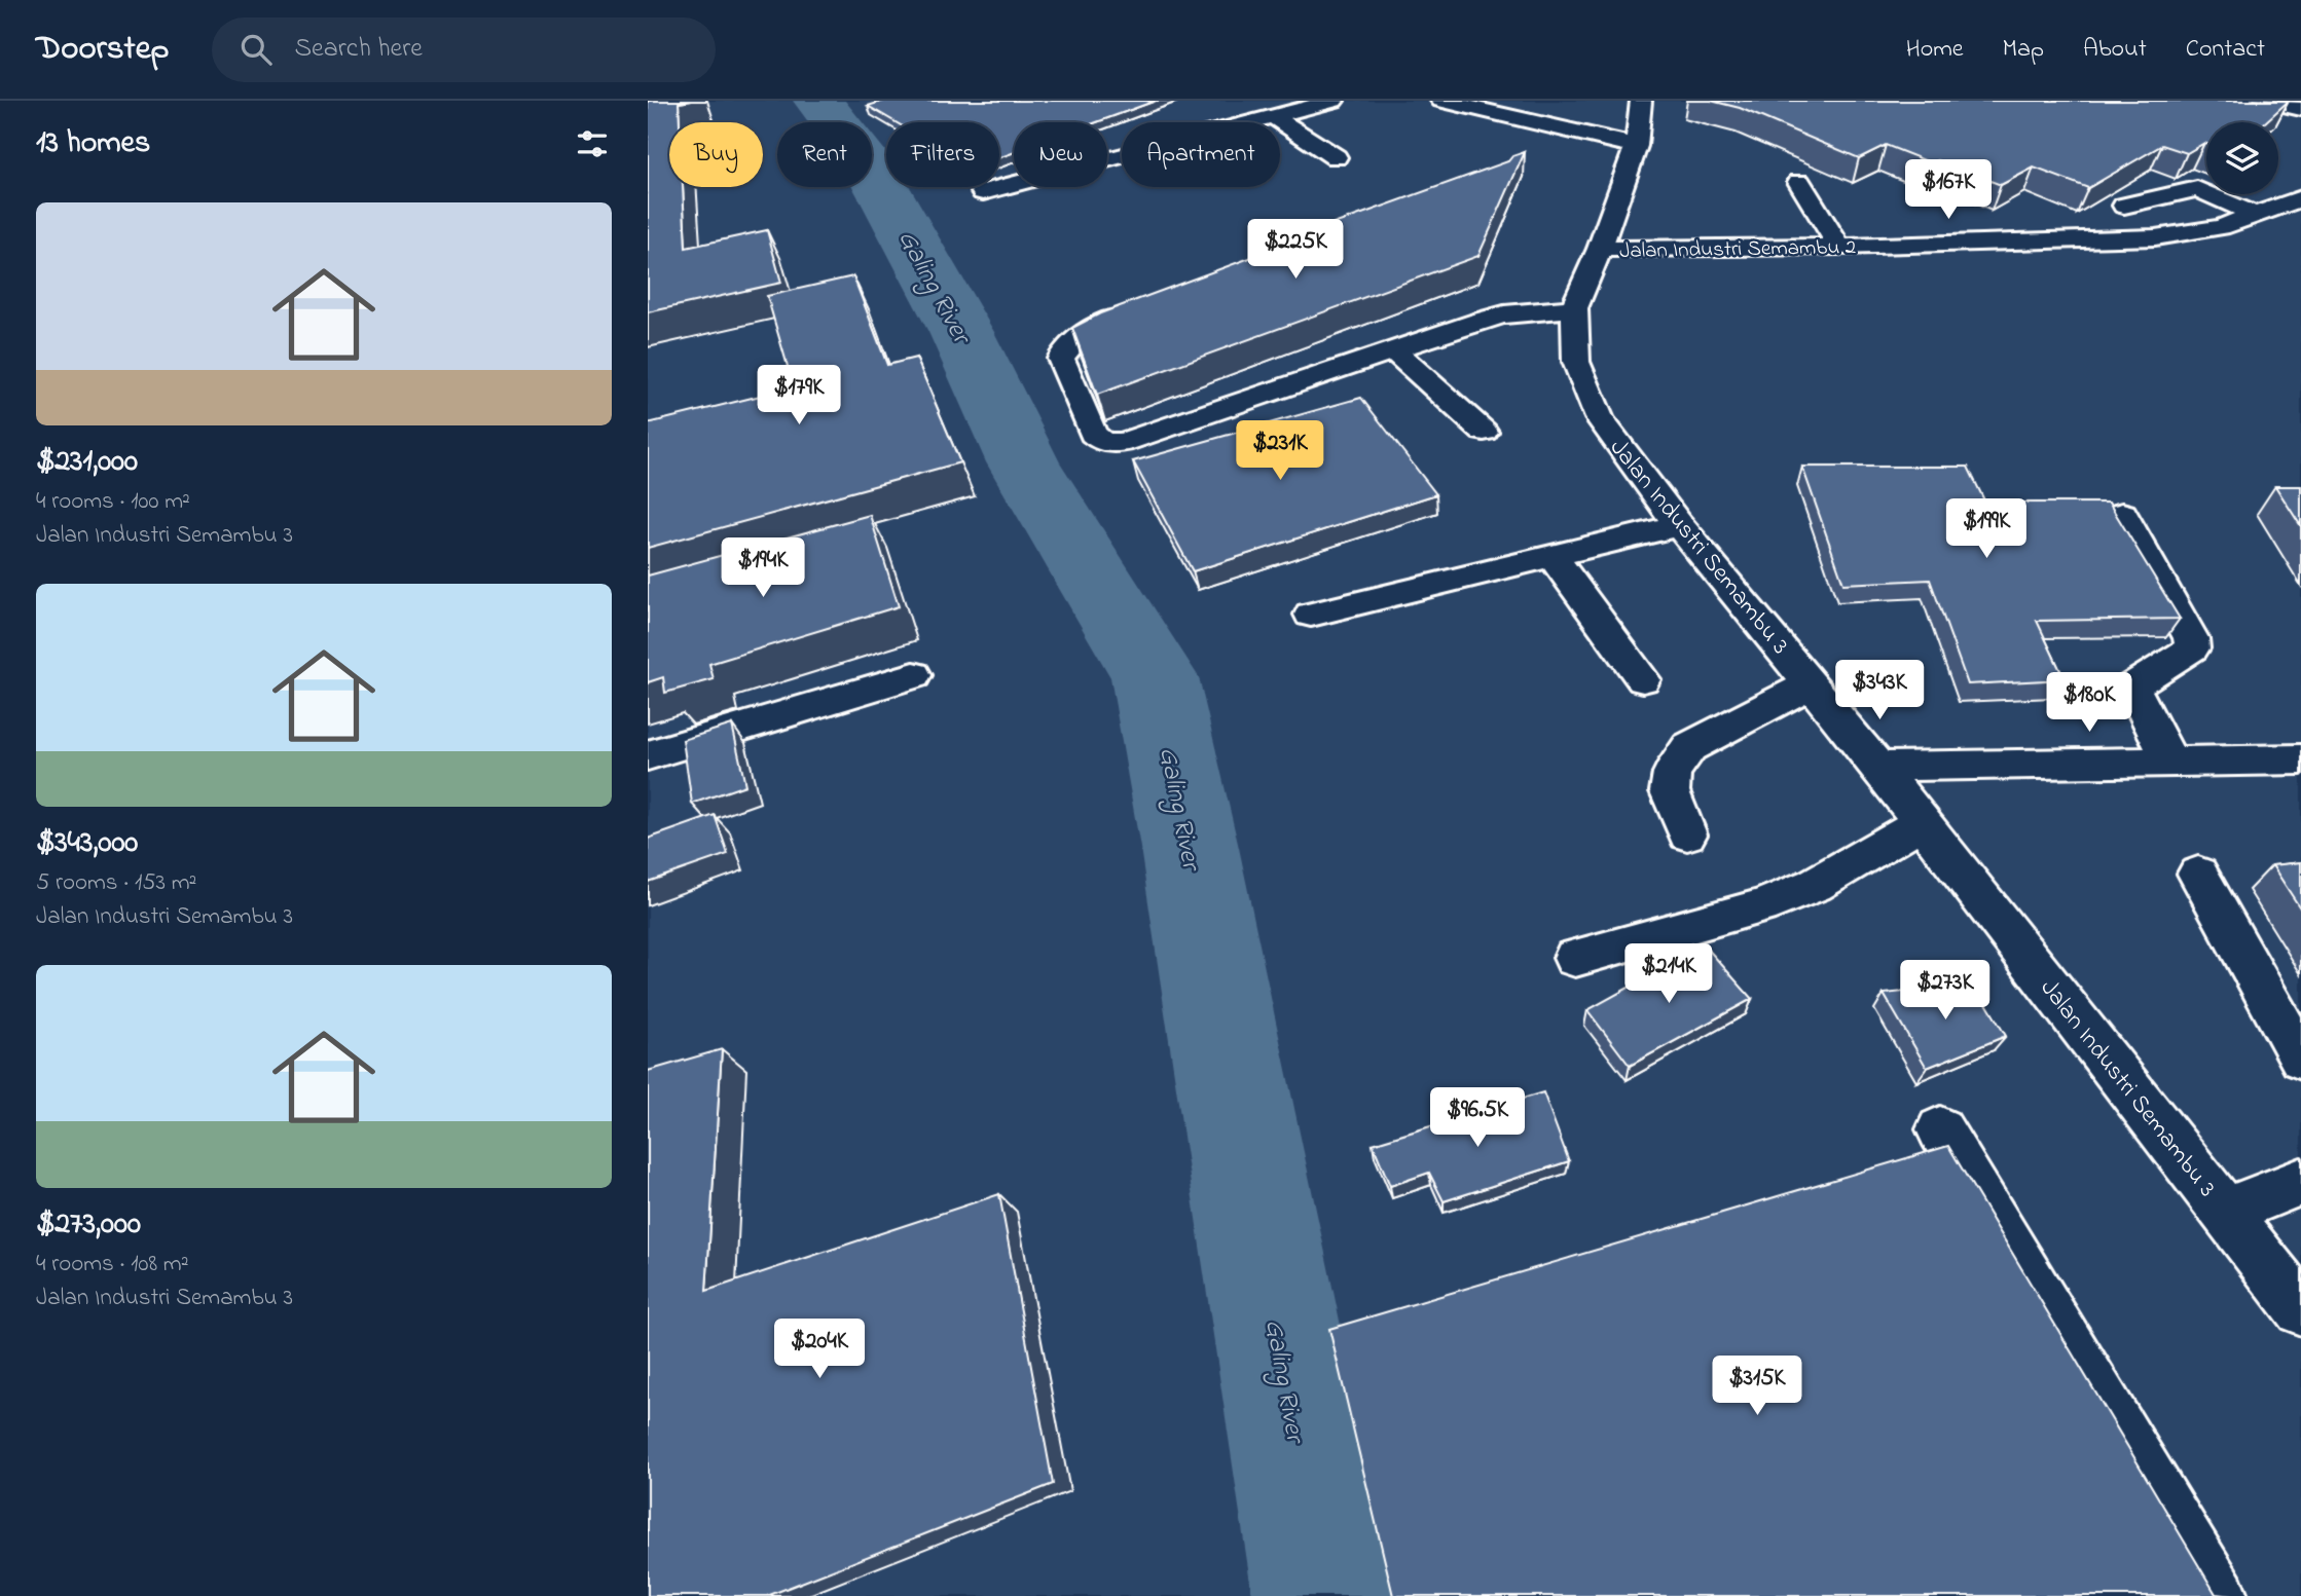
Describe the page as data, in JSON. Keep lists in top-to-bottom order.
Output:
{
  "streets": {
    "street": ["Jalan Industri Semambu 2", "Jalan Industri Semambu 3"]
  },
  "crossings": [
    ["Jalan Industri Semambu 2", "Jalan Industri Semambu 3"]
  ],
  "water": ["Galing River"],
  "page": {
    "header": "Doorstep",
    "search": "Search here",
    "nav": [
      "Home",
      "Map",
      "About",
      "Contact"
    ],
    "heading": "13 homes",
    "chip": [
      "Buy",
      "Rent",
      "Filters",
      "New",
      "Apartment"
    ],
    "price": [
      "$167K",
      "$225K",
      "$179K",
      "$231K",
      "$199K",
      "$194K",
      "$343K",
      "$180K",
      "$214K",
      "$273K",
      "$96.5K",
      "$204K",
      "$315K"
    ],
    "list": [
      {
        "name": "$231,000",
        "note": "4 rooms · 100 m² · Jalan Industri Semambu 3"
      },
      {
        "name": "$343,000",
        "note": "5 rooms · 153 m² · Jalan Industri Semambu 3"
      },
      {
        "name": "$273,000",
        "note": "4 rooms · 108 m² · Jalan Industri Semambu 3"
      }
    ]
  }
}
